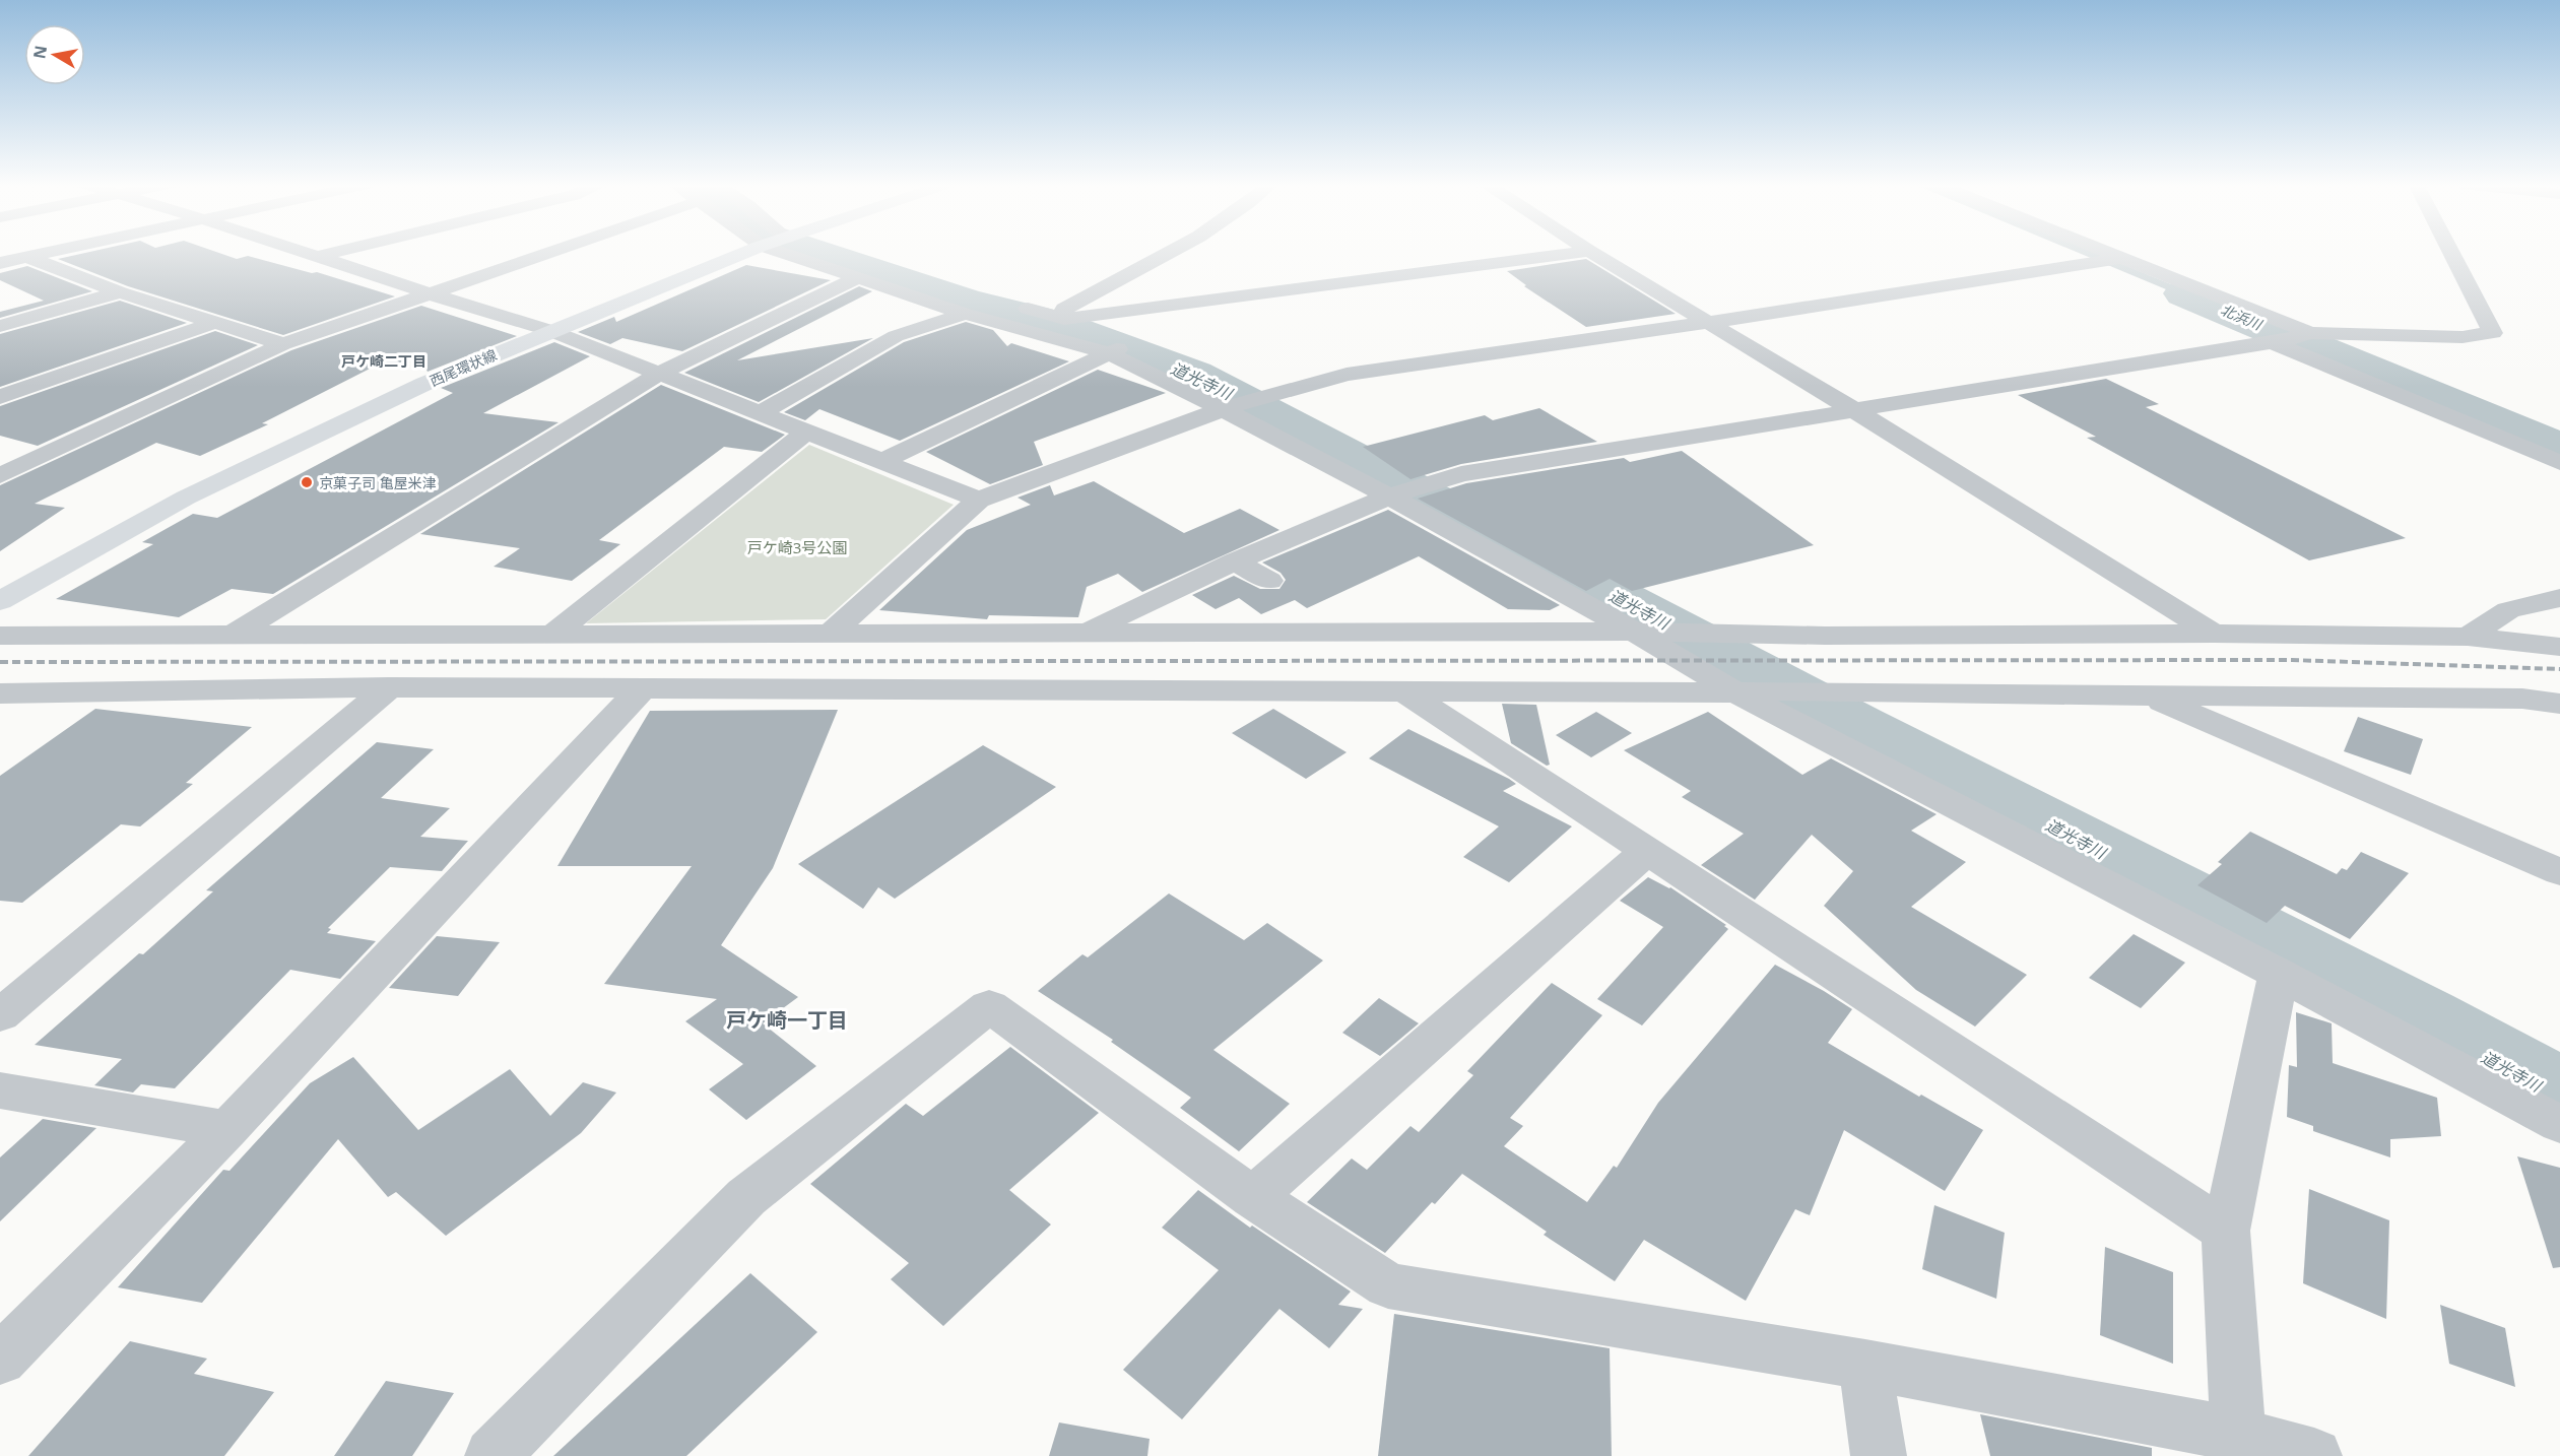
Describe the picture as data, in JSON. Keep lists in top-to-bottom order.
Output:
{
  "streets": {
    "main road": ["西尾環状線"]
  },
  "districts": ["戸ケ崎二丁目", "戸ケ崎一丁目"],
  "water": ["北浜川", "道光寺川"],
  "parks": ["戸ケ崎3号公園"],
  "places": ["京菓子司 亀屋米津"],
  "north": "left"
}
